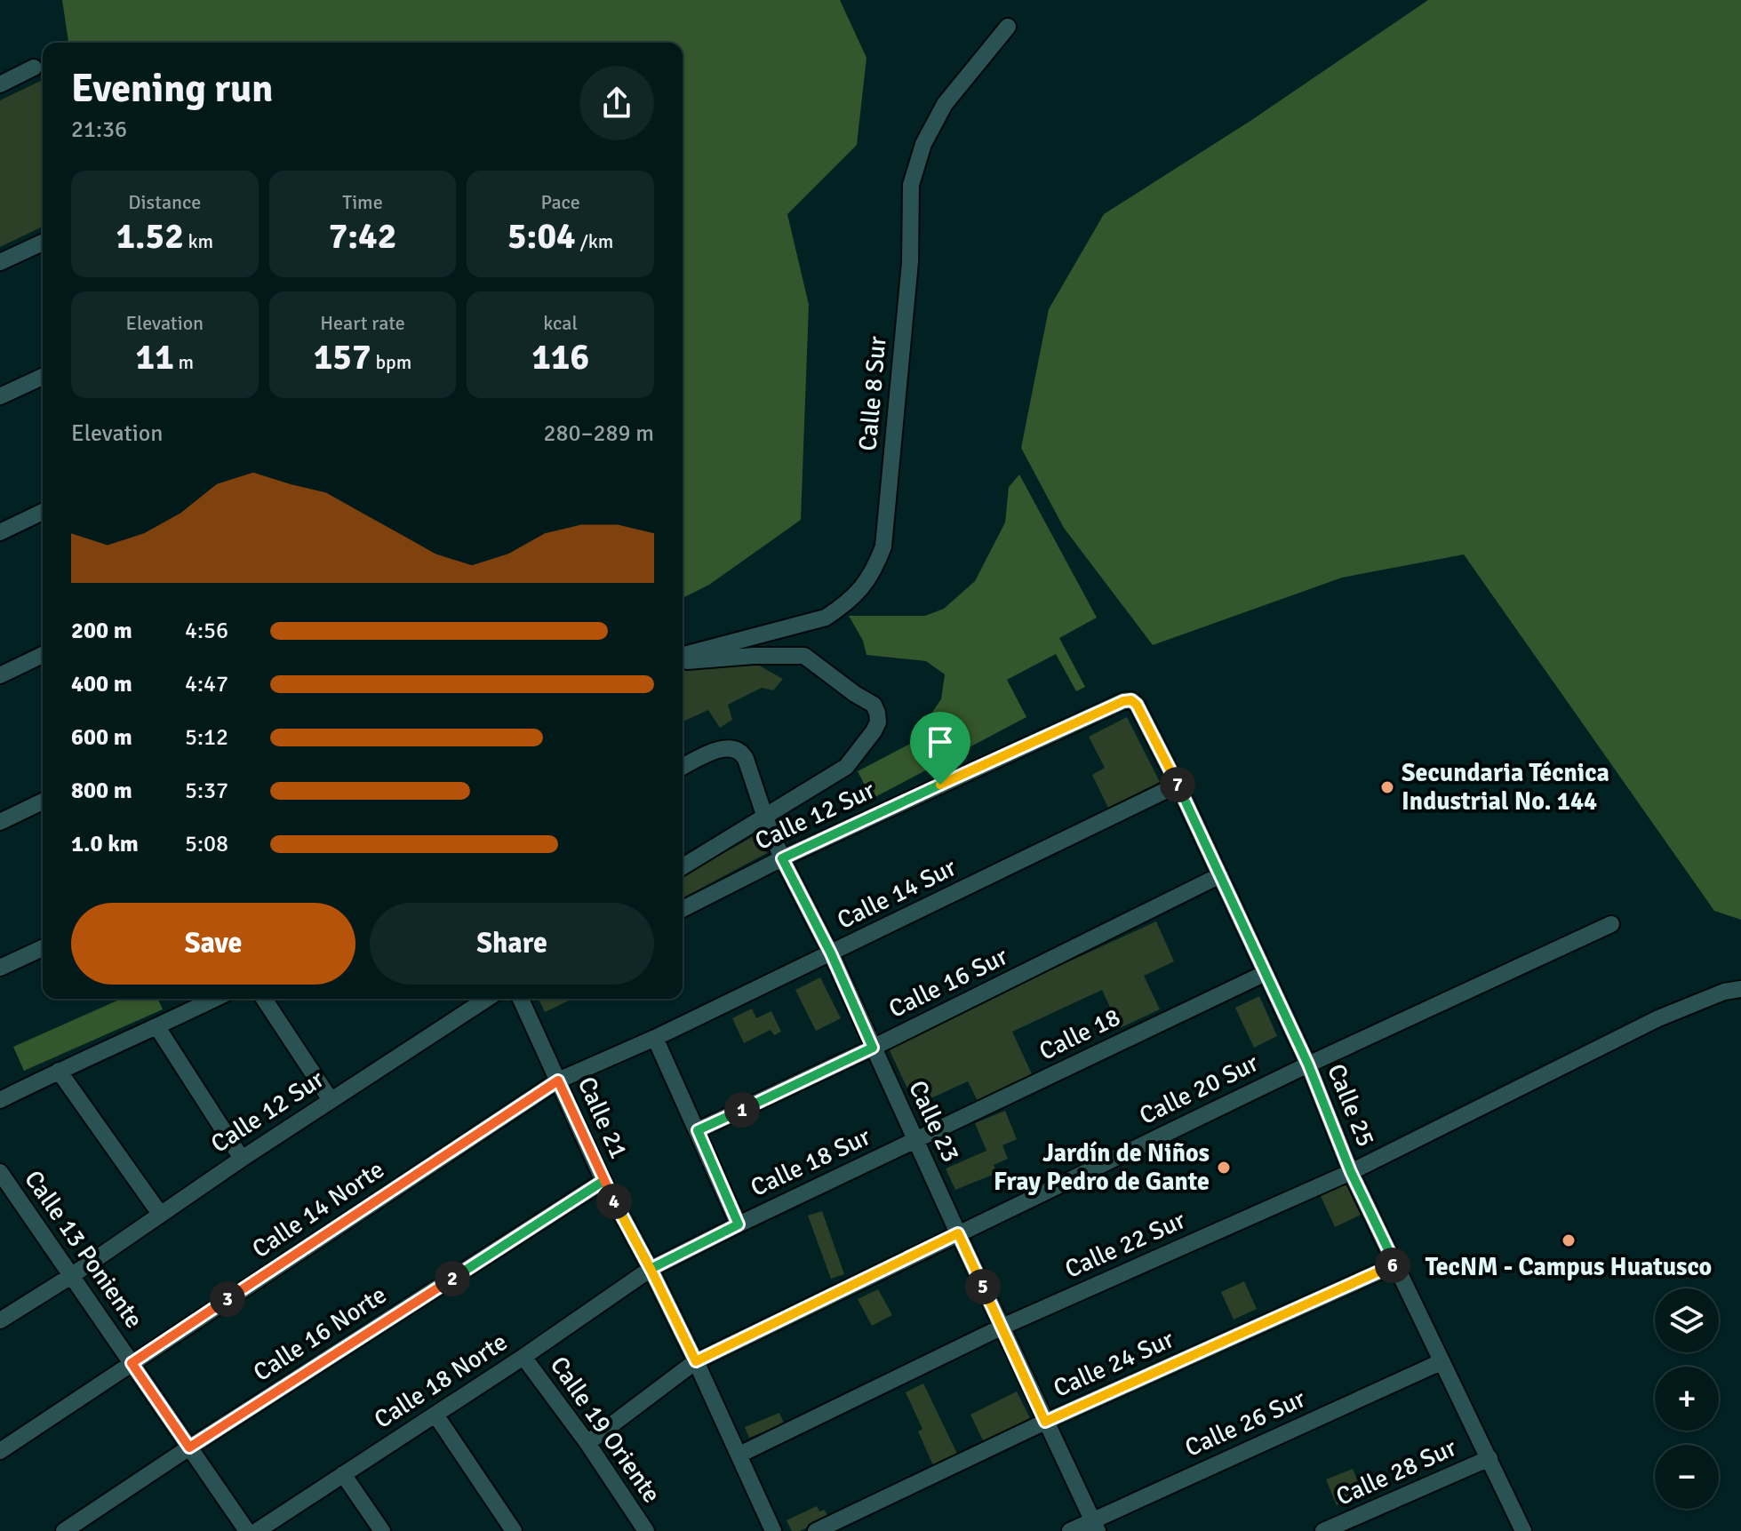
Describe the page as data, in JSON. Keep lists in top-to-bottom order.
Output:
{
  "streets": {
    "street": [
      "Calle 8 Sur",
      "Calle 12 Sur",
      "Calle 14 Sur",
      "Calle 16 Sur",
      "Calle 18",
      "Calle 20 Sur",
      "Calle 25",
      "Calle 21",
      "Calle 23",
      "Calle 18 Sur",
      "Calle 14 Norte",
      "Calle 22 Sur",
      "Calle 13 Poniente",
      "Calle 16 Norte",
      "Calle 24 Sur",
      "Calle 18 Norte",
      "Calle 26 Sur",
      "Calle 19 Oriente",
      "Calle 28 Sur"
    ]
  },
  "crossings": [
    ["Calle 8 Sur", "Calle 23"],
    ["Calle 12 Sur", "Calle 25"],
    ["Calle 12 Sur", "Calle 23"],
    ["Calle 12 Sur", "Calle 13 Poniente"],
    ["Calle 14 Sur", "Calle 25"],
    ["Calle 14 Sur", "Calle 21"],
    ["Calle 14 Sur", "Calle 23"],
    ["Calle 14 Sur", "Calle 14 Norte"],
    ["Calle 16 Sur", "Calle 25"],
    ["Calle 16 Sur", "Calle 23"],
    ["Calle 18", "Calle 25"],
    ["Calle 18", "Calle 23"],
    ["Calle 18", "Calle 18 Sur"],
    ["Calle 20 Sur", "Calle 25"],
    ["Calle 20 Sur", "Calle 21"],
    ["Calle 20 Sur", "Calle 23"],
    ["Calle 20 Sur", "Calle 19 Oriente"],
    ["Calle 25", "Calle 22 Sur"],
    ["Calle 25", "Calle 24 Sur"],
    ["Calle 25", "Calle 26 Sur"],
    ["Calle 25", "Calle 28 Sur"],
    ["Calle 21", "Calle 18 Sur"],
    ["Calle 21", "Calle 14 Norte"],
    ["Calle 21", "Calle 22 Sur"],
    ["Calle 21", "Calle 16 Norte"],
    ["Calle 21", "Calle 18 Norte"],
    ["Calle 23", "Calle 18 Sur"],
    ["Calle 23", "Calle 22 Sur"],
    ["Calle 23", "Calle 24 Sur"],
    ["Calle 23", "Calle 26 Sur"],
    ["Calle 18 Sur", "Calle 18 Norte"],
    ["Calle 14 Norte", "Calle 13 Poniente"],
    ["Calle 13 Poniente", "Calle 16 Norte"],
    ["Calle 18 Norte", "Calle 19 Oriente"]
  ],
  "places": ["Secundaria Técnica Industrial No. 144", "Jardín de Niños Fray Pedro de Gante", "TecNM - Campus Huatusco"],
  "page": {
    "heading": ["Evening run", "21:36"],
    "stats": [
      ["Distance", "1.52 km"],
      ["Time", "7:42"],
      ["Pace", "5:04 /km"],
      ["Elevation", "11 m"],
      ["Heart rate", "157 bpm"],
      ["kcal", "116"]
    ],
    "chart": ["Elevation", "280–289 m"],
    "list": [
      {
        "name": "200 m",
        "note": "4:56"
      },
      {
        "name": "400 m",
        "note": "4:47"
      },
      {
        "name": "600 m",
        "note": "5:12"
      },
      {
        "name": "800 m",
        "note": "5:37"
      },
      {
        "name": "1.0 km",
        "note": "5:08"
      }
    ],
    "pins": [
      "7",
      "1",
      "4",
      "6",
      "2",
      "5",
      "3"
    ],
    "buttons": ["Save", "Share"],
    "map_buttons": ["+", "−"]
  }
}
